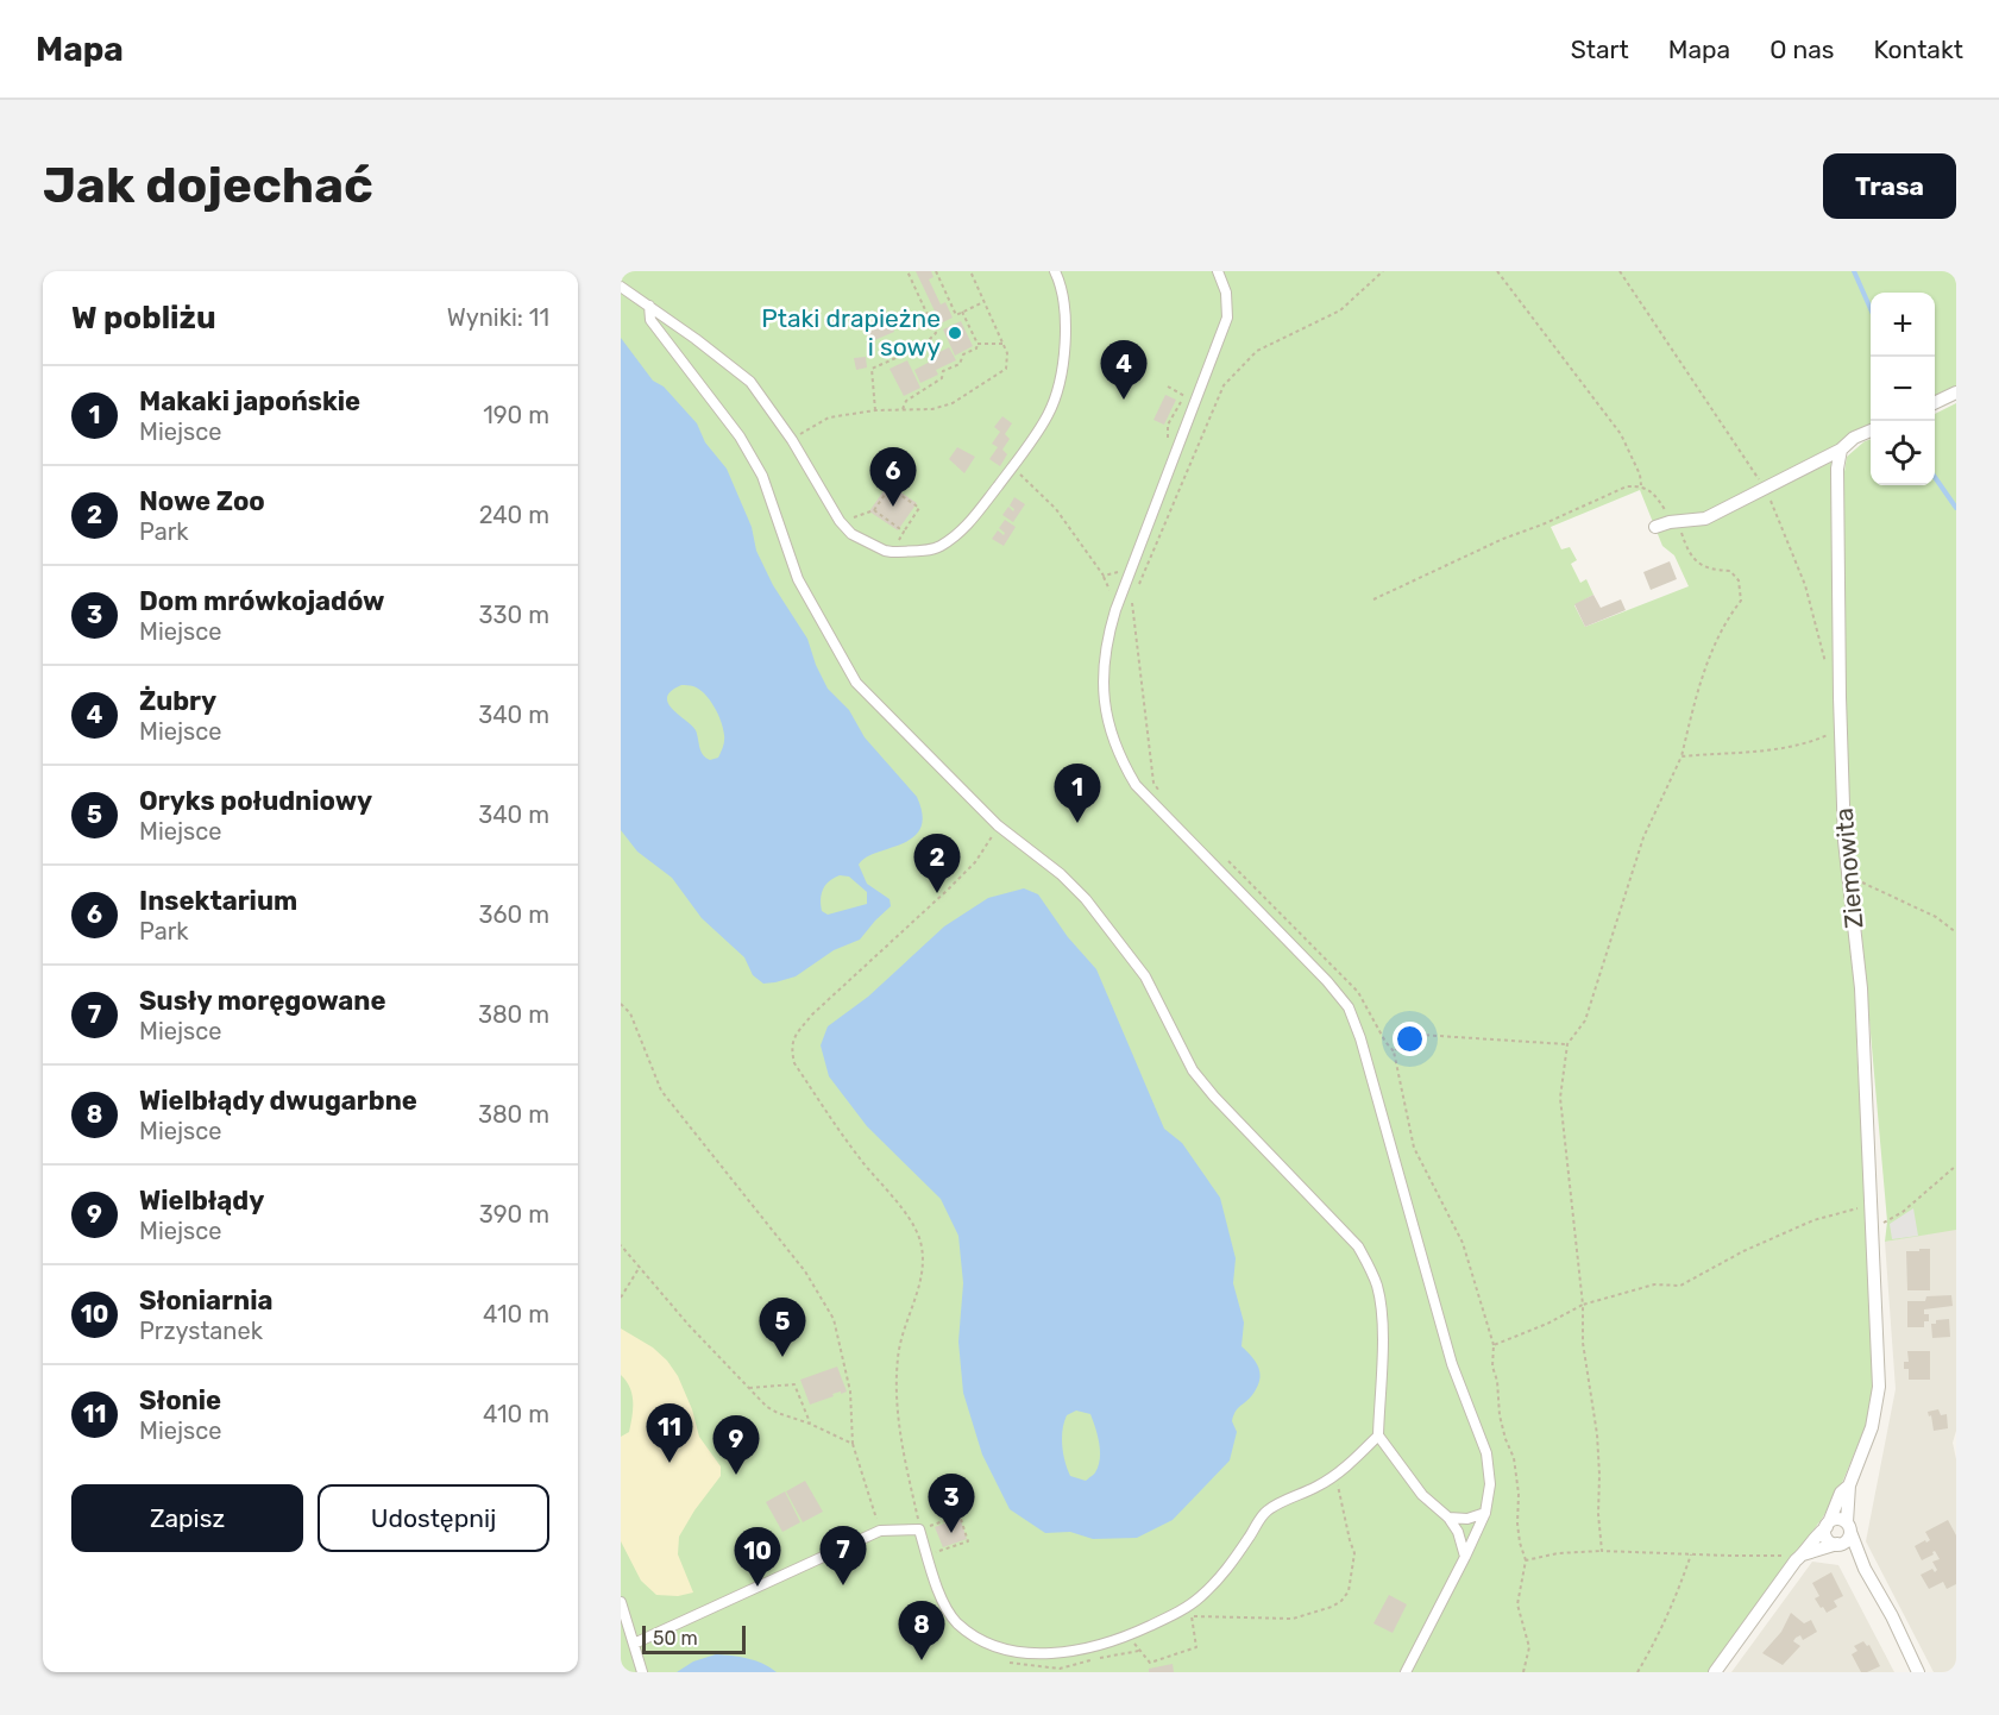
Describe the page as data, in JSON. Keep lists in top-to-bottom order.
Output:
{
  "streets": {
    "street": ["Ziemowita"]
  },
  "places": ["Ptaki drapieżne i sowy"],
  "scale_bar": "50 m",
  "page": {
    "header": "Mapa",
    "nav": [
      "Start",
      "Mapa",
      "O nas",
      "Kontakt"
    ],
    "buttons": [
      "Trasa",
      ["Zapisz", "Udostępnij"]
    ],
    "title": "Jak dojechać",
    "heading": ["W pobliżu", "Wyniki: 11"],
    "map_buttons": ["+", "−"],
    "pins": [
      "4",
      "6",
      "1",
      "2",
      "5",
      "11",
      "9",
      "3",
      "7",
      "10",
      "8"
    ],
    "list": [
      {
        "mark": "1",
        "name": "Makaki japońskie",
        "note": "Miejsce",
        "value": "190 m"
      },
      {
        "mark": "2",
        "name": "Nowe Zoo",
        "note": "Park",
        "value": "240 m"
      },
      {
        "mark": "3",
        "name": "Dom mrówkojadów",
        "note": "Miejsce",
        "value": "330 m"
      },
      {
        "mark": "4",
        "name": "Żubry",
        "note": "Miejsce",
        "value": "340 m"
      },
      {
        "mark": "5",
        "name": "Oryks południowy",
        "note": "Miejsce",
        "value": "340 m"
      },
      {
        "mark": "6",
        "name": "Insektarium",
        "note": "Park",
        "value": "360 m"
      },
      {
        "mark": "7",
        "name": "Susły moręgowane",
        "note": "Miejsce",
        "value": "380 m"
      },
      {
        "mark": "8",
        "name": "Wielbłądy dwugarbne",
        "note": "Miejsce",
        "value": "380 m"
      },
      {
        "mark": "9",
        "name": "Wielbłądy",
        "note": "Miejsce",
        "value": "390 m"
      },
      {
        "mark": "10",
        "name": "Słoniarnia",
        "note": "Przystanek",
        "value": "410 m"
      },
      {
        "mark": "11",
        "name": "Słonie",
        "note": "Miejsce",
        "value": "410 m"
      }
    ],
    "scale": "50 m"
  }
}
